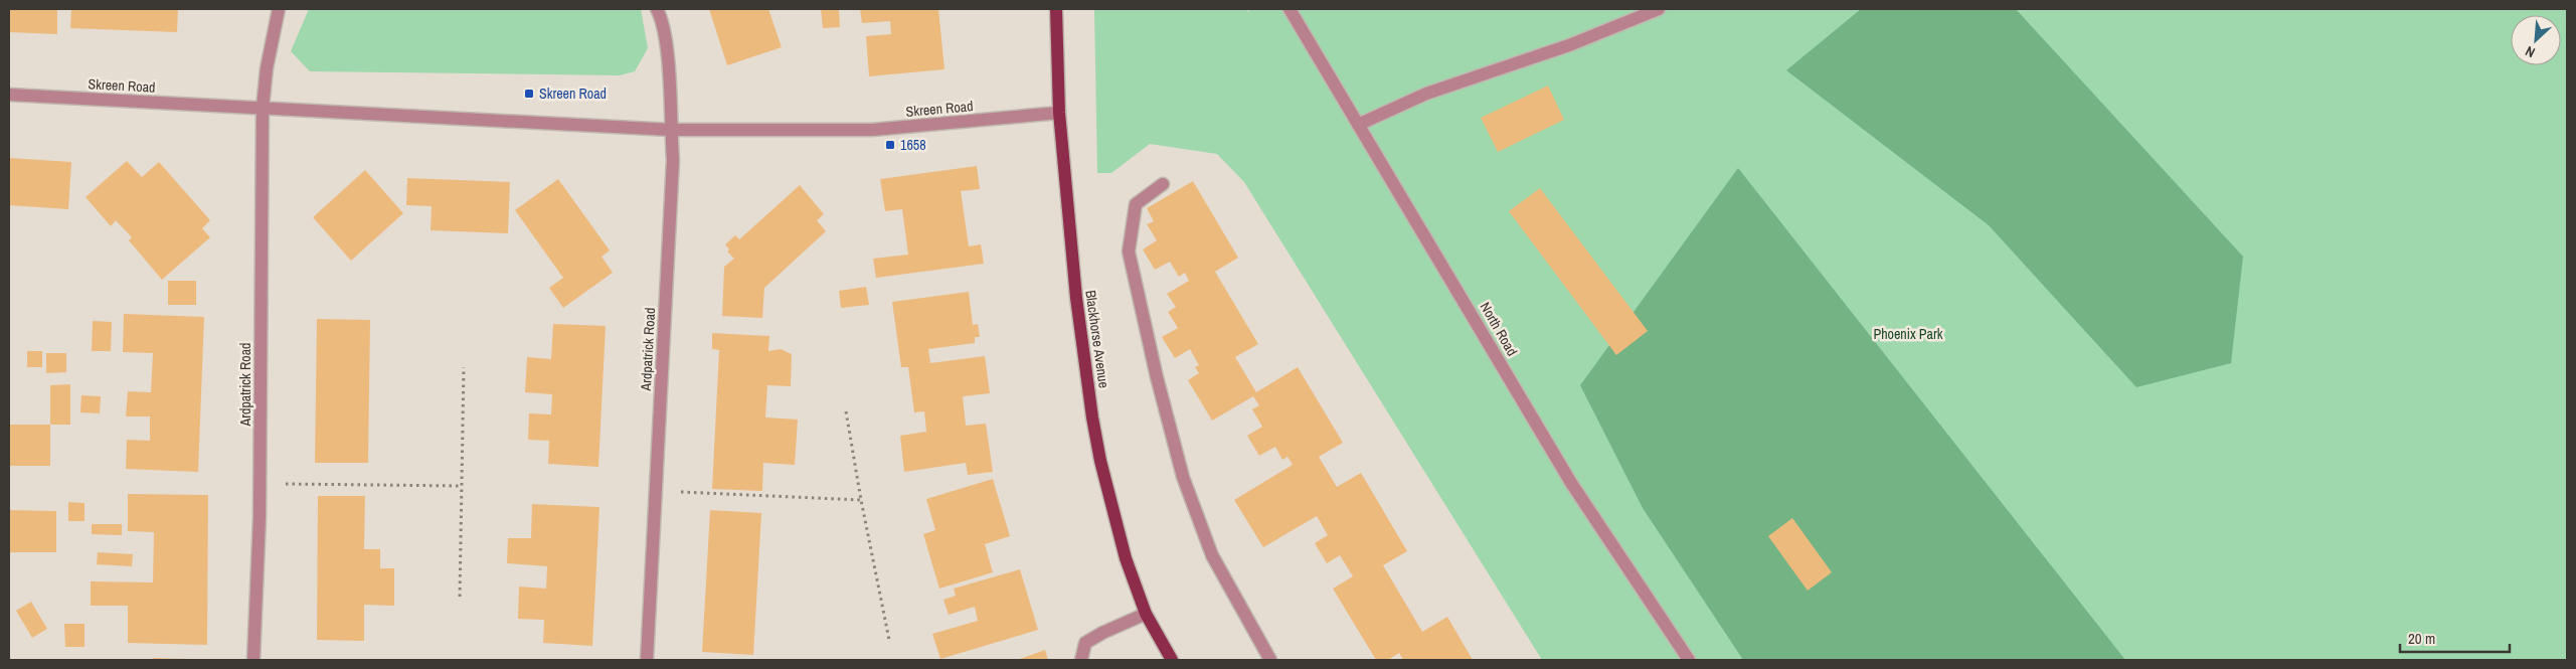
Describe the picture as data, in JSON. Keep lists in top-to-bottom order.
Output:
{
  "streets": {
    "main road": ["Blackhorse Avenue"],
    "street": ["Skreen Road", "North Road", "Ardpatrick Road"]
  },
  "crossings": [
    ["Skreen Road", "Blackhorse Avenue"],
    ["Skreen Road", "Ardpatrick Road"]
  ],
  "parks": ["Phoenix Park"],
  "places": {
    "transit": ["Skreen Road", "1658"]
  },
  "scale_bar": "20 m",
  "north": "bottom left"
}
